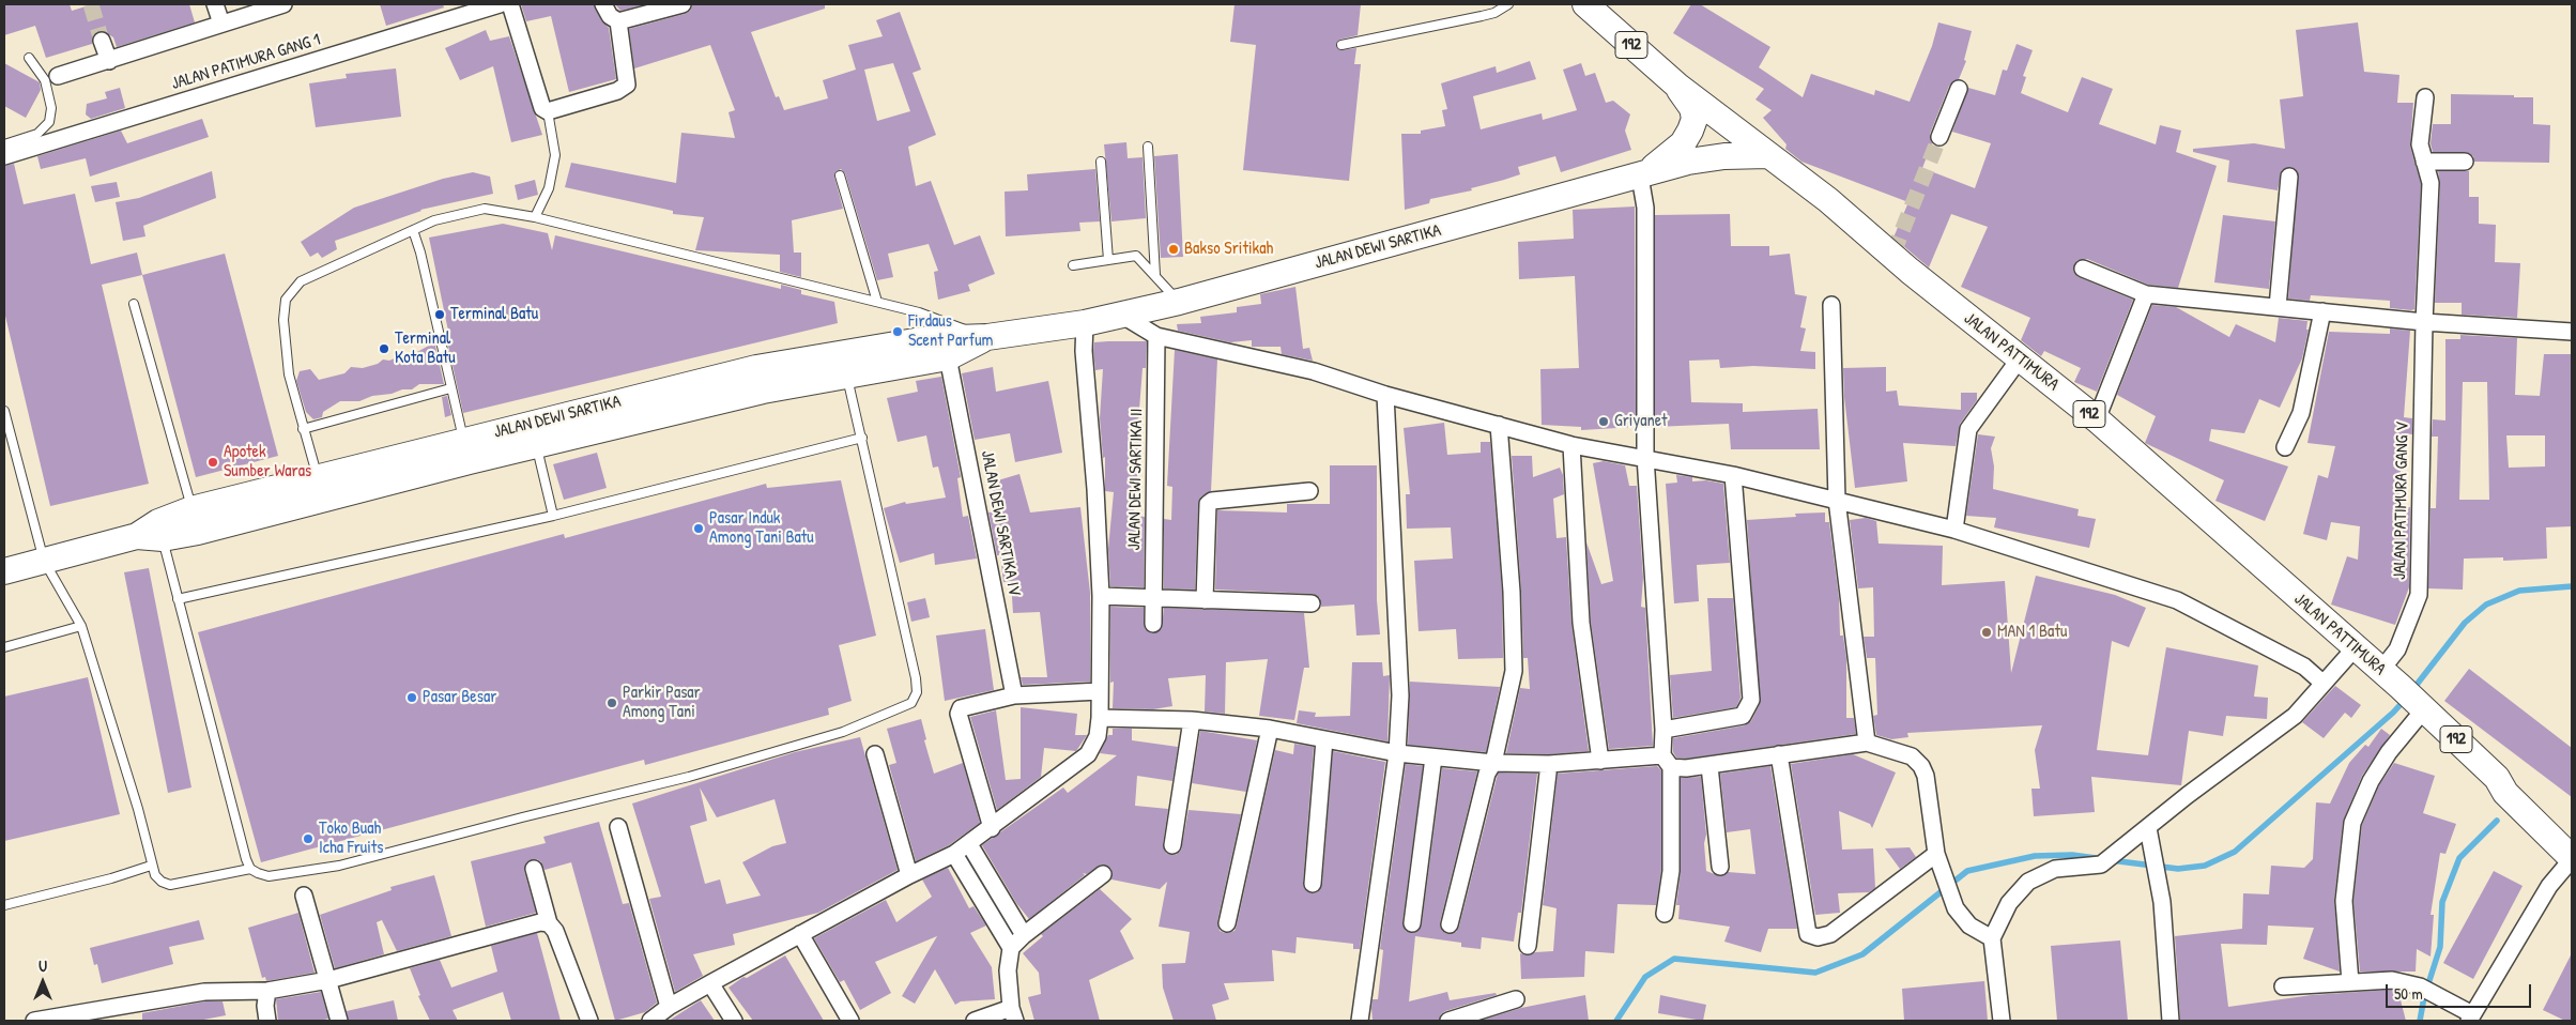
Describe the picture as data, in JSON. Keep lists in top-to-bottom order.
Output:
{
  "streets": {
    "main road": ["192", "JALAN DEWI SARTIKA", "JALAN PATTIMURA"],
    "street": [
      "JALAN PATIMURA GANG 1",
      "JALAN DEWI SARTIKA II",
      "JALAN PATIMURA GANG V",
      "JALAN DEWI SARTIKA IV"
    ]
  },
  "crossings": [
    ["JALAN DEWI SARTIKA", "JALAN PATTIMURA"],
    ["JALAN DEWI SARTIKA", "JALAN DEWI SARTIKA IV"],
    ["JALAN PATTIMURA", "JALAN PATIMURA GANG V"]
  ],
  "places": [
    "Bakso Sritikah",
    "Terminal Batu",
    "Firdaus Scent Parfum",
    "Terminal Kota Batu",
    "Griyanet",
    "Apotek Sumber Waras",
    "Pasar Induk Among Tani Batu",
    "MAN 1 Batu",
    "Pasar Besar",
    "Parkir Pasar Among Tani",
    "Toko Buah Icha Fruits"
  ],
  "scale_bar": "50 m",
  "north": "top"
}
